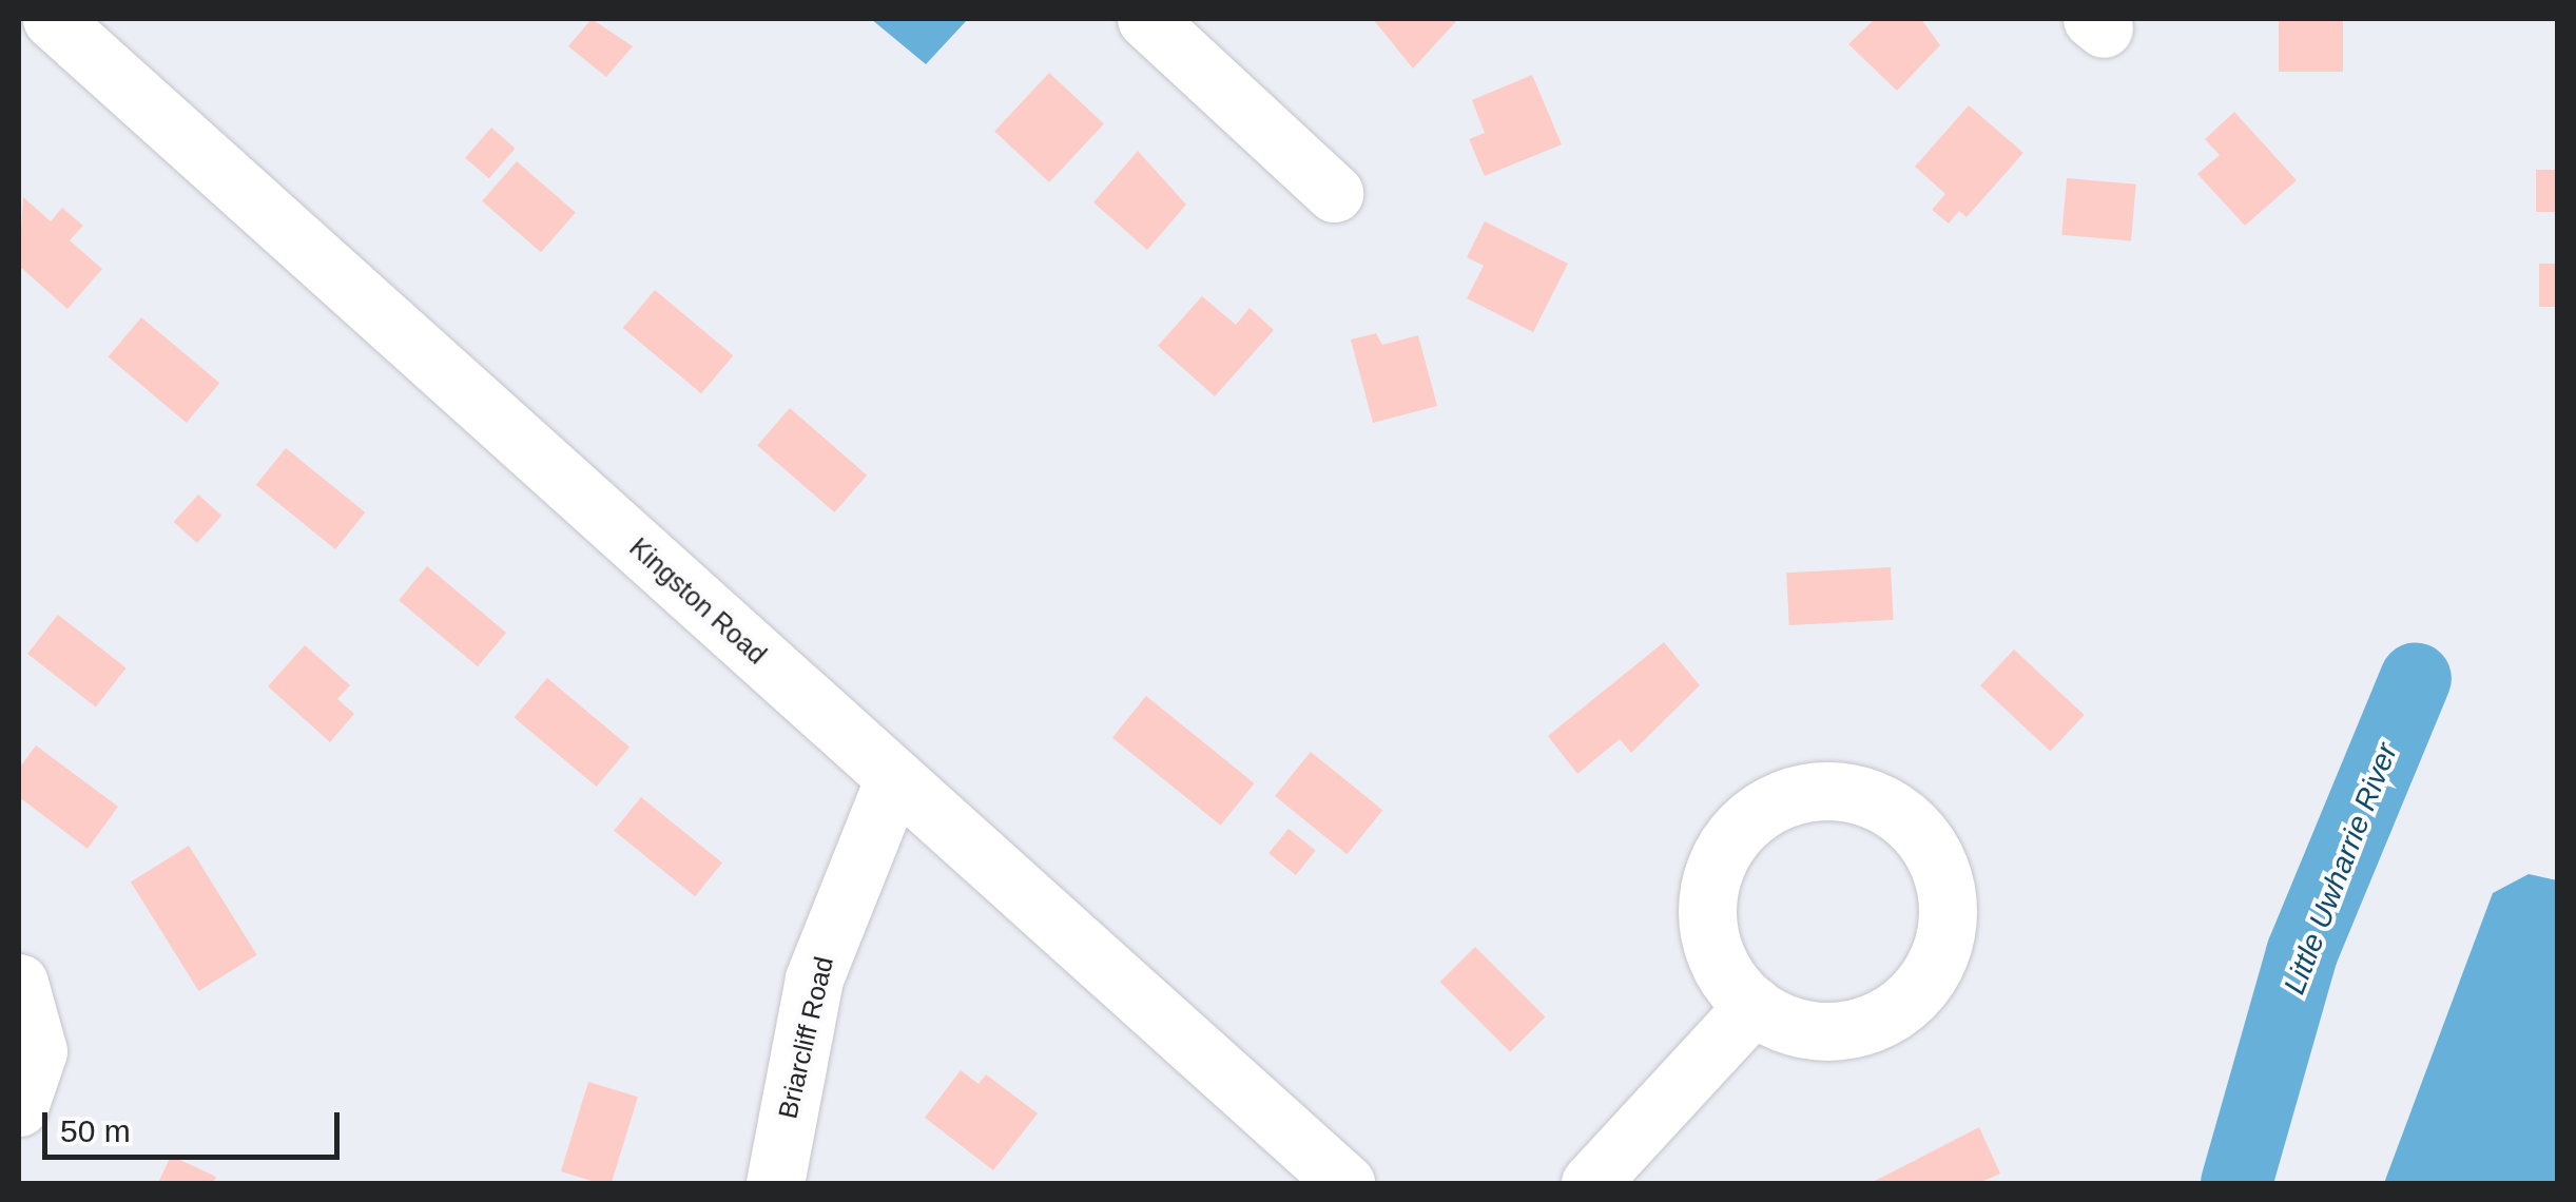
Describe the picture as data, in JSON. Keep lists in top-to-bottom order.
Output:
{
  "streets": {
    "street": ["Kingston Road", "Briarcliff Road"]
  },
  "crossings": [
    ["Kingston Road", "Briarcliff Road"]
  ],
  "water": ["Little Uwharrie River"],
  "scale_bar": "50 m"
}
